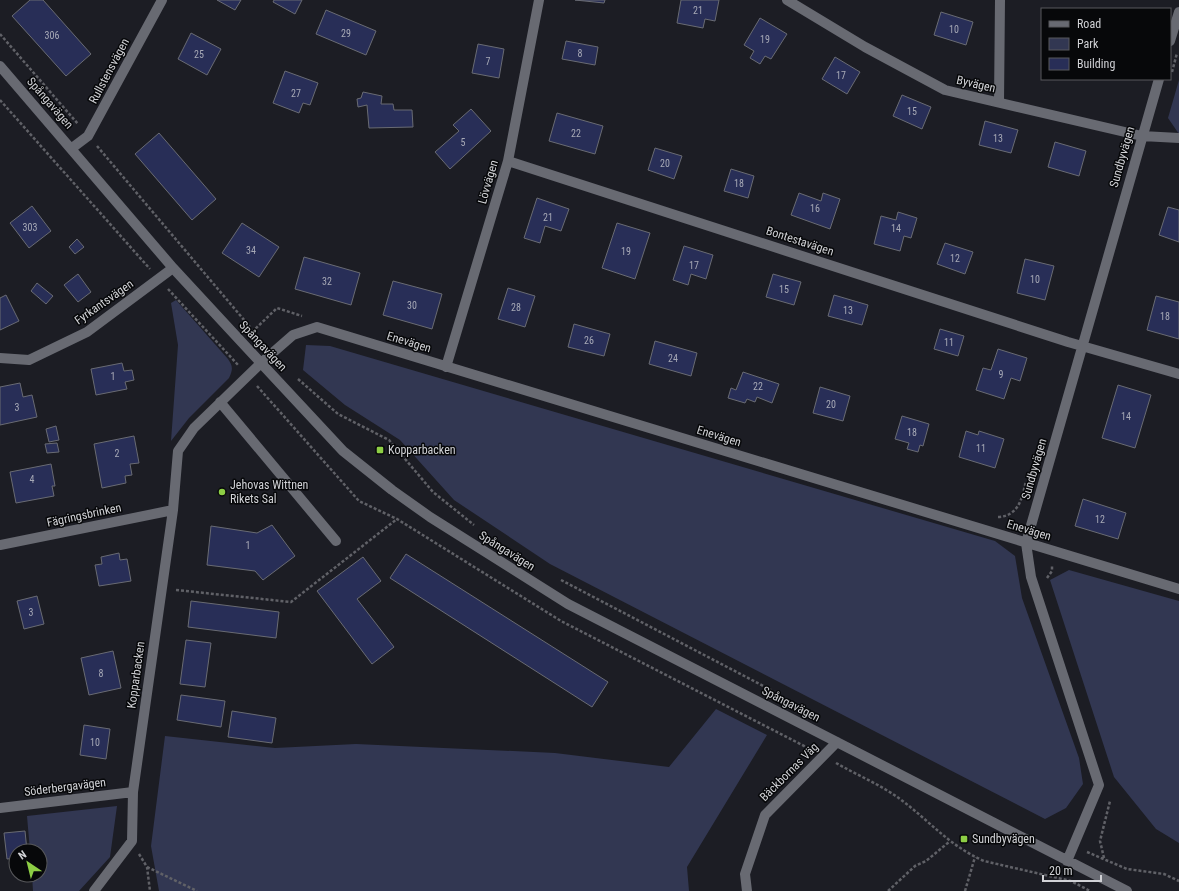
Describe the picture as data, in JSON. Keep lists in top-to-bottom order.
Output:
{
  "streets": {
    "street": [
      "Rullstensvägen",
      "Byvägen",
      "Spångavägen",
      "Sundbyvägen",
      "Lövvägen",
      "Bontestavägen",
      "Fyrkantsvägen",
      "Enevägen",
      "Fägringsbrinken",
      "Kopparbacken",
      "Bäckbornas Väg",
      "Söderbergavägen"
    ]
  },
  "crossings": [
    ["Rullstensvägen", "Spångavägen"],
    ["Byvägen", "Sundbyvägen"],
    ["Spångavägen", "Sundbyvägen"],
    ["Spångavägen", "Fyrkantsvägen"],
    ["Spångavägen", "Enevägen"],
    ["Spångavägen", "Kopparbacken"],
    ["Spångavägen", "Bäckbornas Väg"],
    ["Sundbyvägen", "Bontestavägen"],
    ["Sundbyvägen", "Enevägen"],
    ["Lövvägen", "Bontestavägen"],
    ["Lövvägen", "Enevägen"],
    ["Enevägen", "Kopparbacken"],
    ["Fägringsbrinken", "Kopparbacken"],
    ["Kopparbacken", "Söderbergavägen"]
  ],
  "places": {
    "transit": ["Kopparbacken", "Sundbyvägen"],
    "other": ["Jehovas Wittnen Rikets Sal"]
  },
  "house_numbers": [
    "21",
    "10",
    "29",
    "306",
    "19",
    "8",
    "25",
    "7",
    "17",
    "27",
    "15",
    "22",
    "13",
    "5",
    "20",
    "18",
    "16",
    "21",
    "303",
    "14",
    "34",
    "19",
    "12",
    "17",
    "10",
    "32",
    "15",
    "30",
    "28",
    "13",
    "18",
    "26",
    "11",
    "24",
    "9",
    "1",
    "22",
    "20",
    "3",
    "14",
    "18",
    "11",
    "2",
    "4",
    "12",
    "1",
    "3",
    "8",
    "10"
  ],
  "legend": ["Road", "Park", "Building"],
  "scale_bar": "20 m",
  "north": "top left"
}
